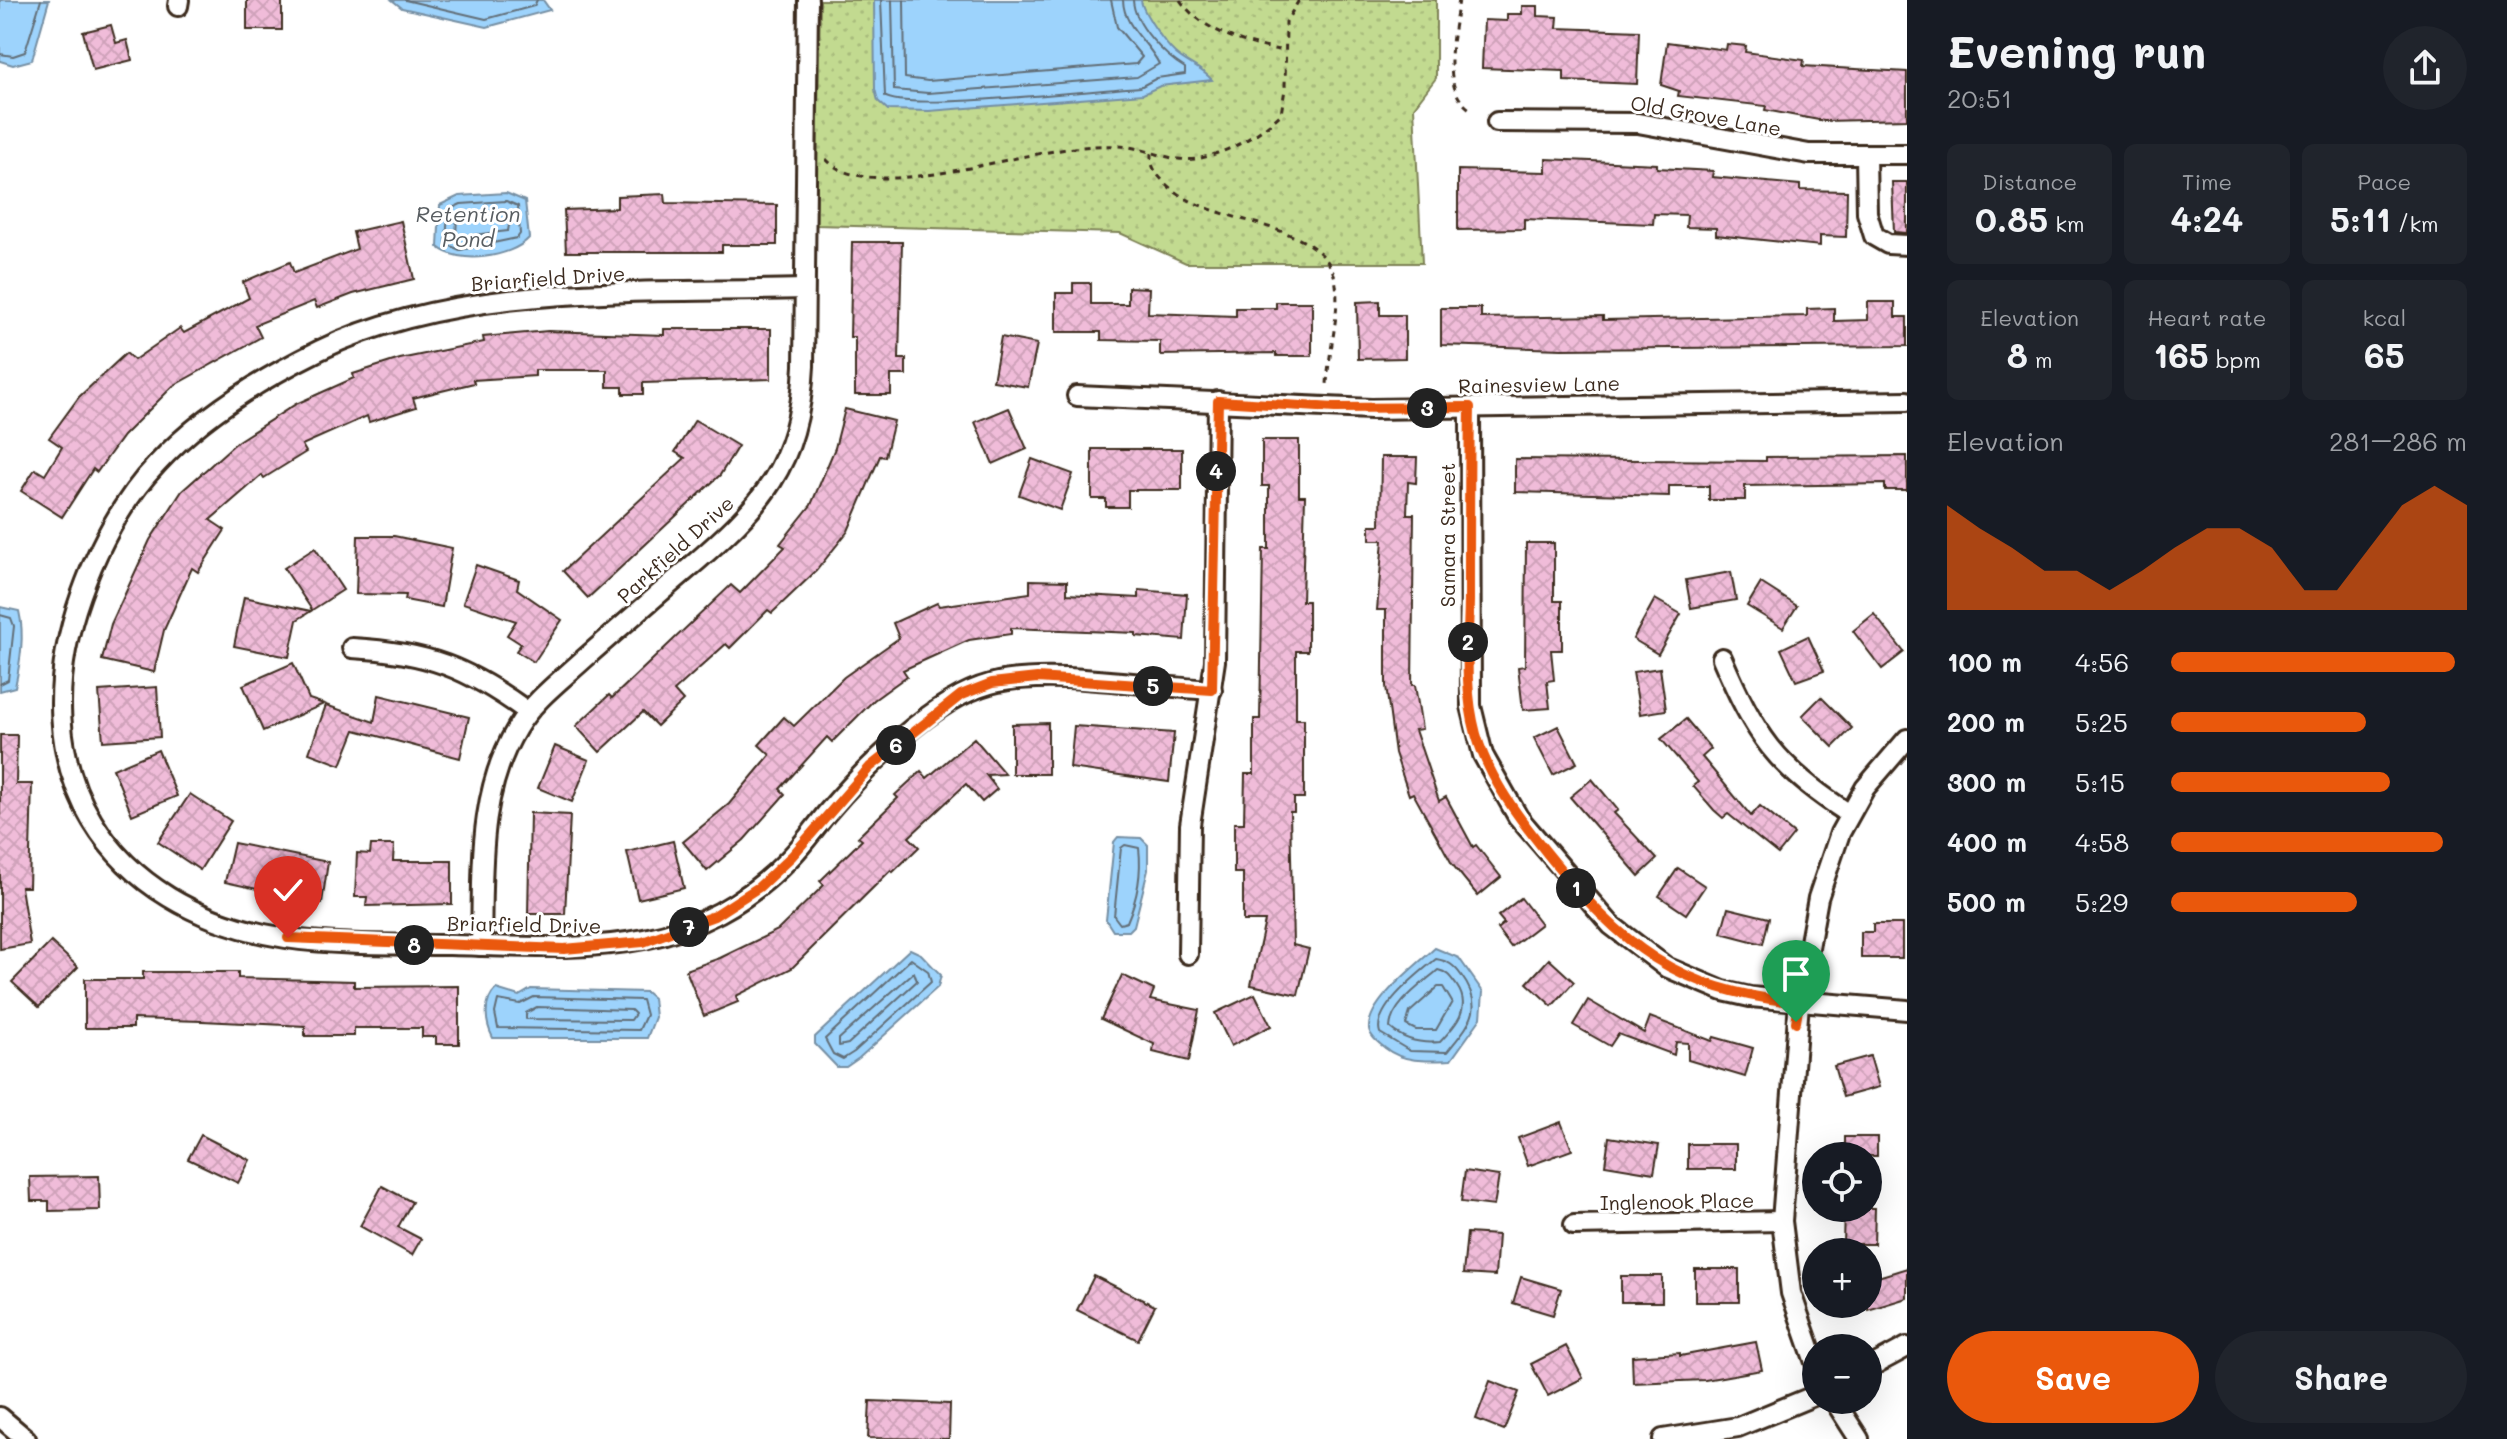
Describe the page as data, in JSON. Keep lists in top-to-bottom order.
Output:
{
  "streets": {
    "street": [
      "Old Grove Lane",
      "Briarfield Drive",
      "Rainesview Lane",
      "Samara Street",
      "Parkfield Drive",
      "Inglenook Place"
    ]
  },
  "crossings": [
    ["Briarfield Drive", "Parkfield Drive"],
    ["Rainesview Lane", "Samara Street"]
  ],
  "water": ["Retention Pond"],
  "page": {
    "heading": ["Evening run", "20:51"],
    "stats": [
      ["Distance", "0.85 km"],
      ["Time", "4:24"],
      ["Pace", "5:11 /km"],
      ["Elevation", "8 m"],
      ["Heart rate", "165 bpm"],
      ["kcal", "65"]
    ],
    "pins": [
      "3",
      "4",
      "2",
      "5",
      "6",
      "1",
      "7",
      "8"
    ],
    "chart": ["Elevation", "281–286 m"],
    "list": [
      {
        "name": "100 m",
        "note": "4:56"
      },
      {
        "name": "200 m",
        "note": "5:25"
      },
      {
        "name": "300 m",
        "note": "5:15"
      },
      {
        "name": "400 m",
        "note": "4:58"
      },
      {
        "name": "500 m",
        "note": "5:29"
      }
    ],
    "map_buttons": ["+", "−"],
    "buttons": ["Save", "Share"]
  }
}
